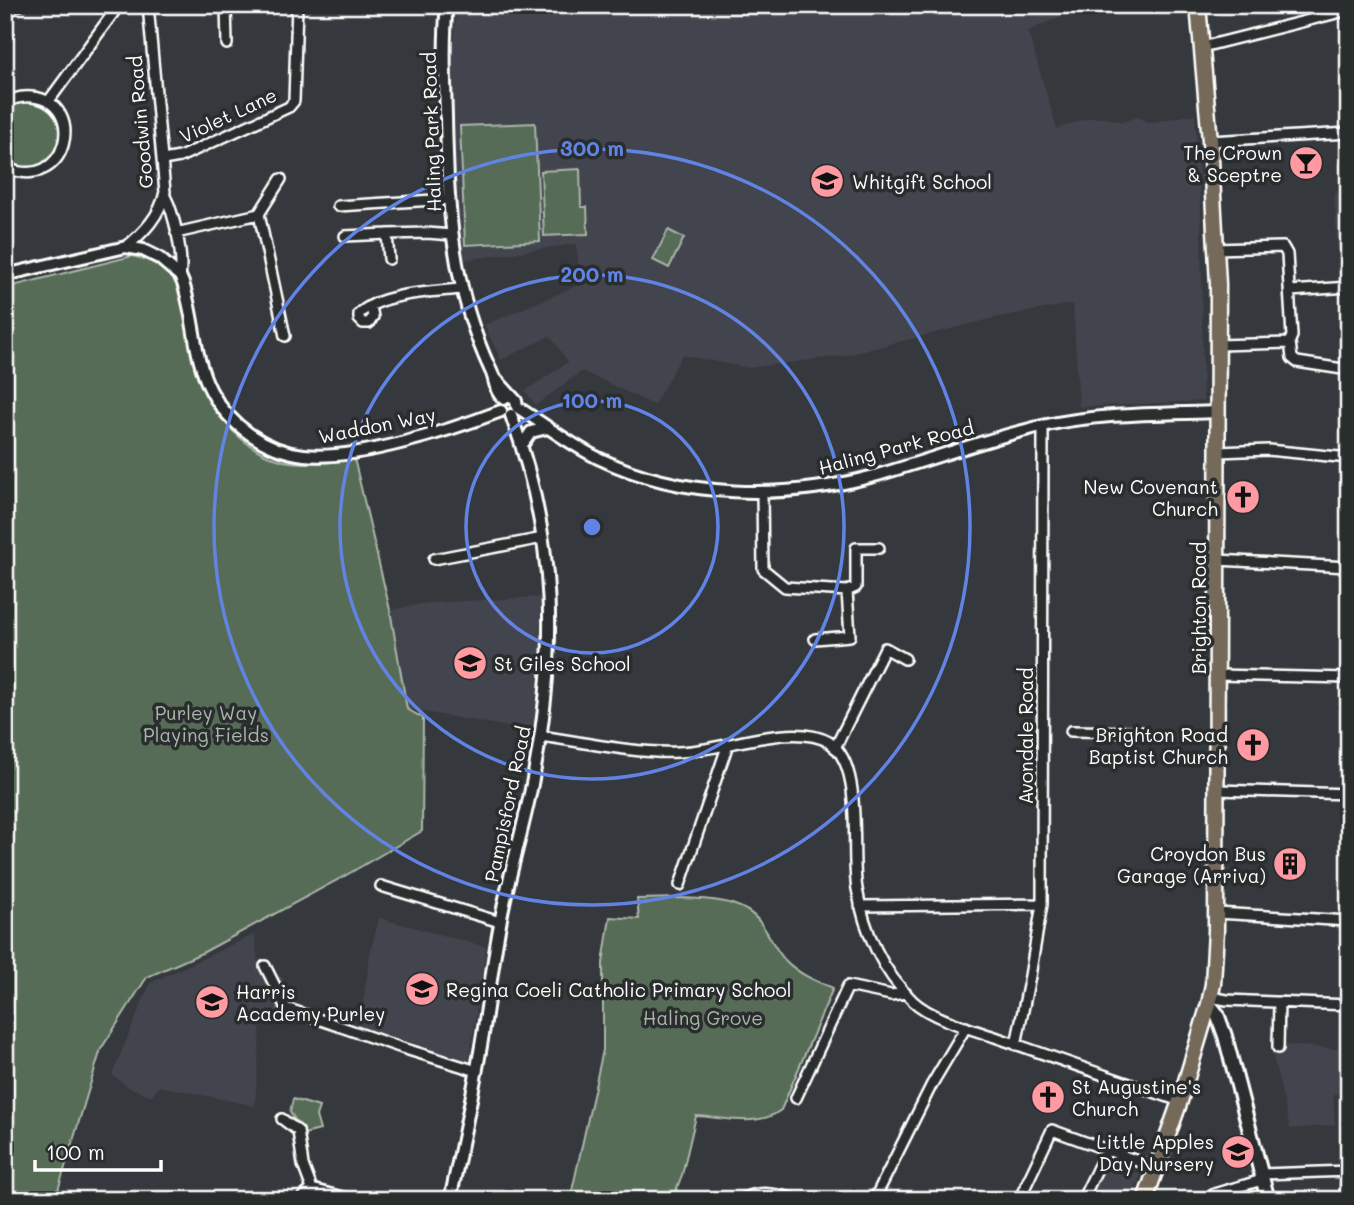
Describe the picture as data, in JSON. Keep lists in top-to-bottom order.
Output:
{
  "streets": {
    "main road": ["Brighton Road"],
    "street": [
      "Violet Lane",
      "Goodwin Road",
      "Haling Park Road",
      "Waddon Way",
      "Avondale Road",
      "Pampisford Road"
    ]
  },
  "crossings": [
    ["Violet Lane", "Goodwin Road"],
    ["Goodwin Road", "Waddon Way"],
    ["Haling Park Road", "Waddon Way"],
    ["Haling Park Road", "Brighton Road"],
    ["Haling Park Road", "Avondale Road"],
    ["Haling Park Road", "Pampisford Road"],
    ["Waddon Way", "Pampisford Road"]
  ],
  "parks": ["Purley Way Playing Fields", "Haling Grove"],
  "places": {
    "bar": ["The Crown & Sceptre"],
    "school or university": [
      "Whitgift School",
      "St Giles School",
      "Regina Coeli Catholic Primary School",
      "Harris Academy Purley",
      "Little Apples Day Nursery"
    ],
    "church": ["New Covenant Church", "Brighton Road Baptist Church", "St Augustine's Church"],
    "building": ["Croydon Bus Garage (Arriva)"]
  },
  "scale_bar": "100 m",
  "rings": ["300 m", "200 m", "100 m"]
}
